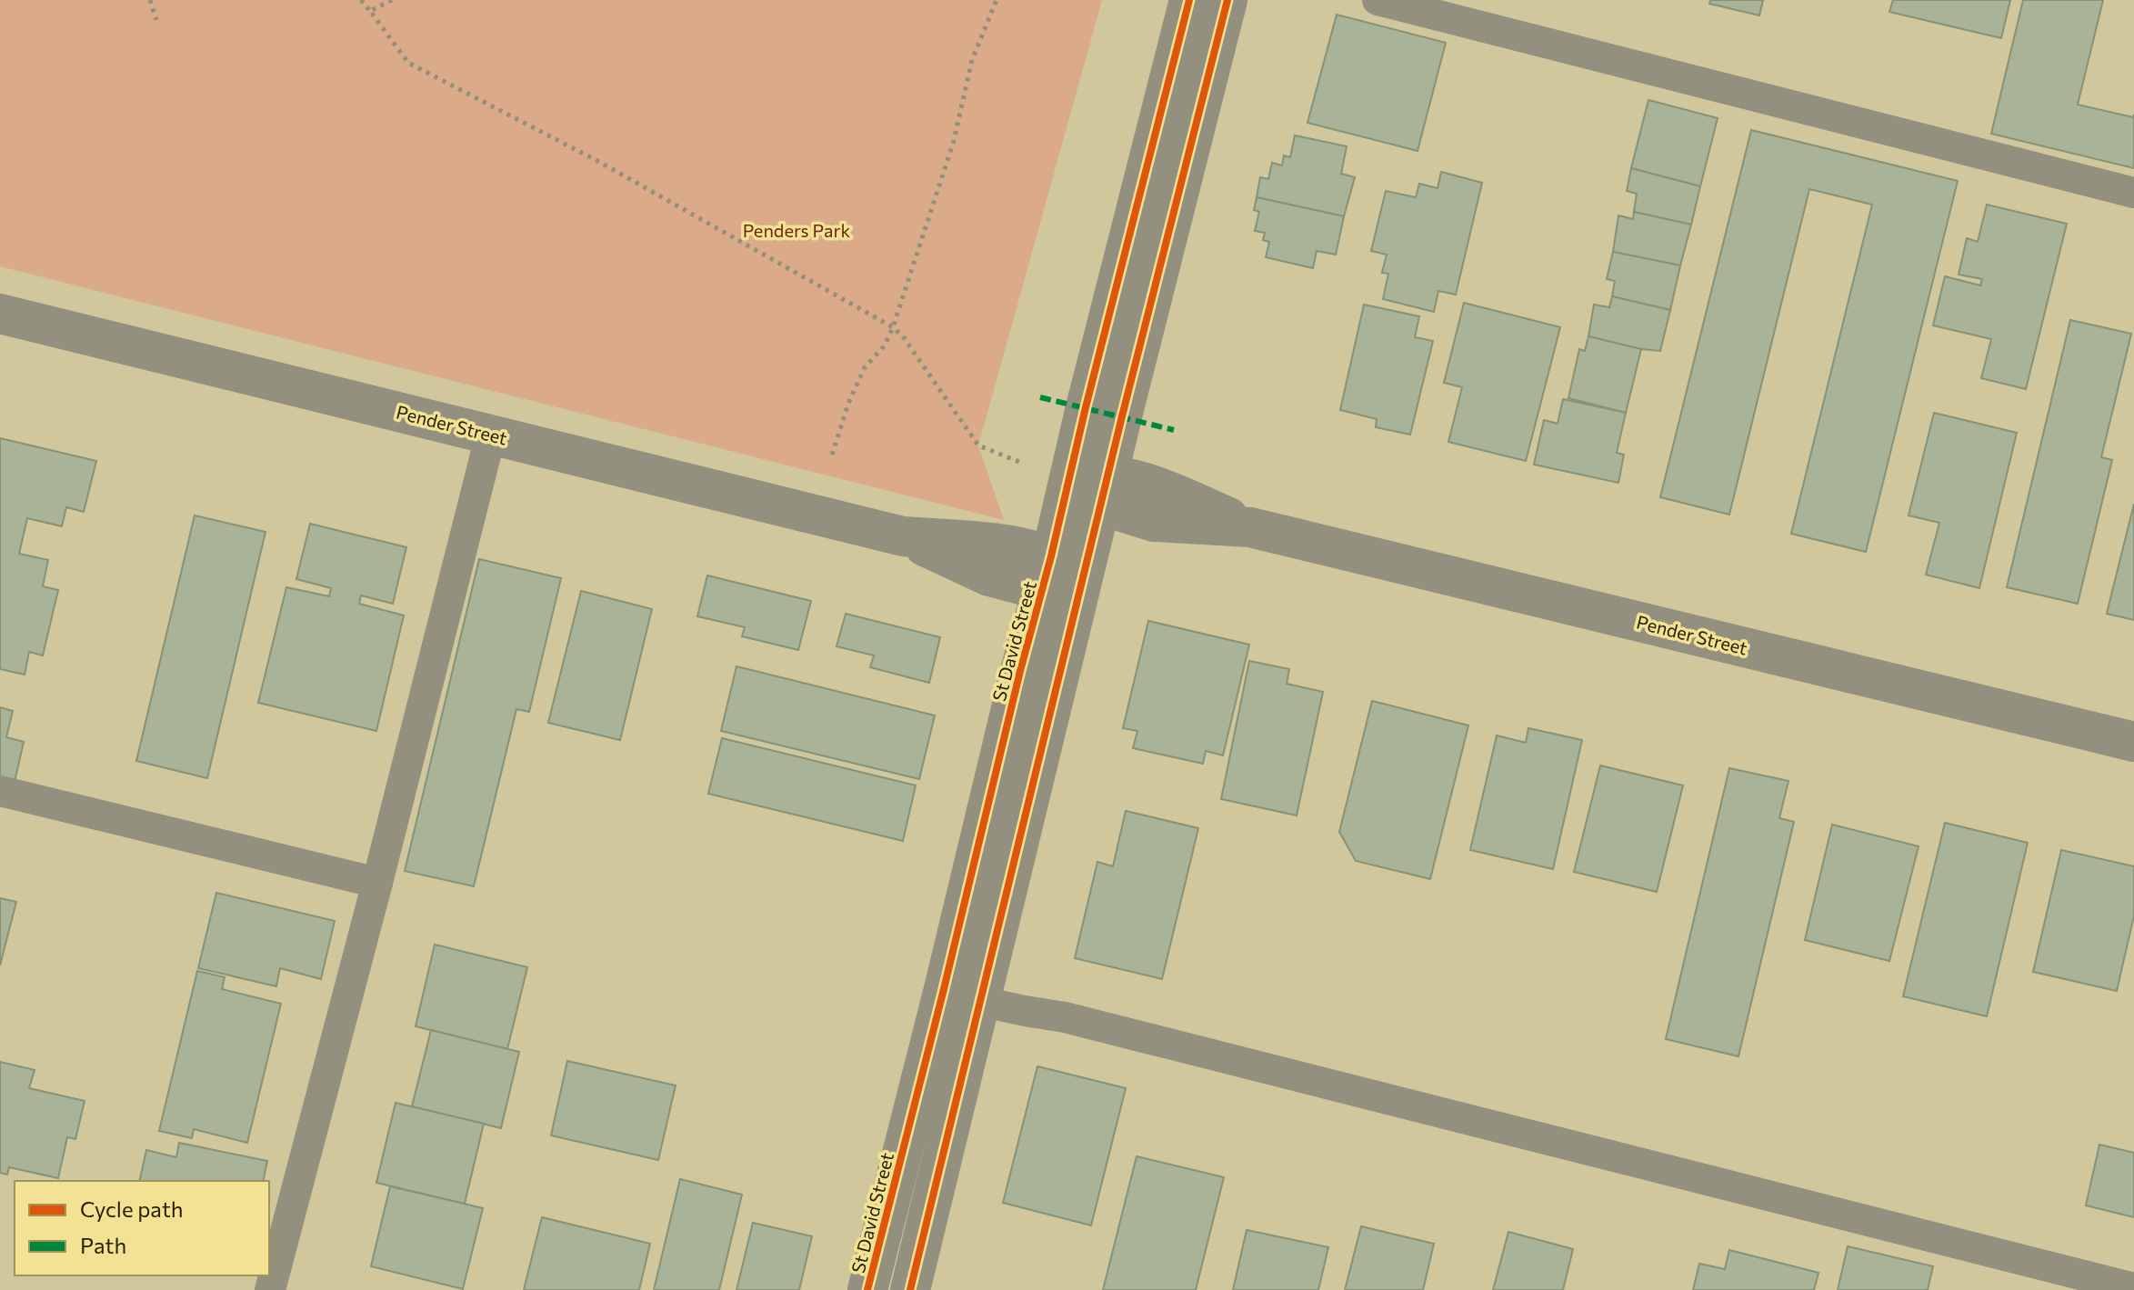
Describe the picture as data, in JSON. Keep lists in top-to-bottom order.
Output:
{
  "streets": {
    "street": ["Pender Street", "St David Street"]
  },
  "crossings": [
    ["Pender Street", "St David Street"]
  ],
  "parks": ["Penders Park"],
  "legend": ["Cycle path", "Path"]
}
